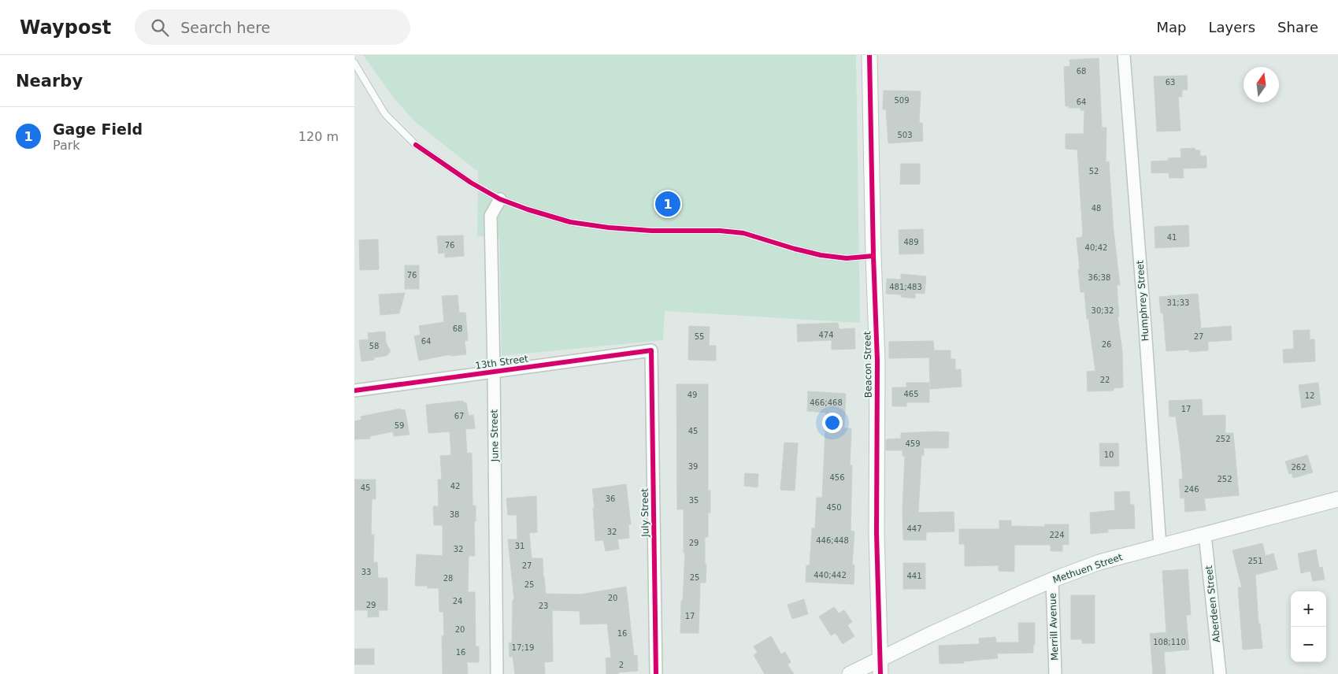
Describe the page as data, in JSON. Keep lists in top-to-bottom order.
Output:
{
  "streets": {
    "street": [
      "Humphrey Street",
      "13th Street",
      "Beacon Street",
      "June Street",
      "July Street",
      "Methuen Street",
      "Aberdeen Street",
      "Merrill Avenue"
    ]
  },
  "crossings": [
    ["Humphrey Street", "Methuen Street"],
    ["13th Street", "June Street"],
    ["13th Street", "July Street"],
    ["Beacon Street", "Methuen Street"],
    ["Methuen Street", "Aberdeen Street"],
    ["Methuen Street", "Merrill Avenue"]
  ],
  "house_numbers": [
    "68",
    "63",
    "509",
    "64",
    "503",
    "52",
    "48",
    "41",
    "489",
    "76",
    "40;42",
    "76",
    "36;38",
    "481;483",
    "31;33",
    "30;32",
    "68",
    "474",
    "55",
    "27",
    "64",
    "26",
    "58",
    "22",
    "465",
    "49",
    "12",
    "466;468",
    "17",
    "67",
    "59",
    "45",
    "252",
    "459",
    "10",
    "39",
    "262",
    "456",
    "252",
    "42",
    "45",
    "246",
    "36",
    "35",
    "450",
    "38",
    "447",
    "32",
    "224",
    "446;448",
    "29",
    "31",
    "32",
    "251",
    "27",
    "33",
    "440;442",
    "441",
    "25",
    "28",
    "25",
    "20",
    "24",
    "29",
    "23",
    "17",
    "20",
    "16",
    "108;110",
    "17;19",
    "16",
    "2"
  ],
  "north": "top",
  "page": {
    "header": "Waypost",
    "search": "Search here",
    "nav": ["Map", "Layers", "Share"],
    "heading": "Nearby",
    "list": [
      {
        "mark": "1",
        "name": "Gage Field",
        "note": "Park",
        "value": "120 m"
      }
    ],
    "pins": "1",
    "map_buttons": ["+", "−"]
  }
}
